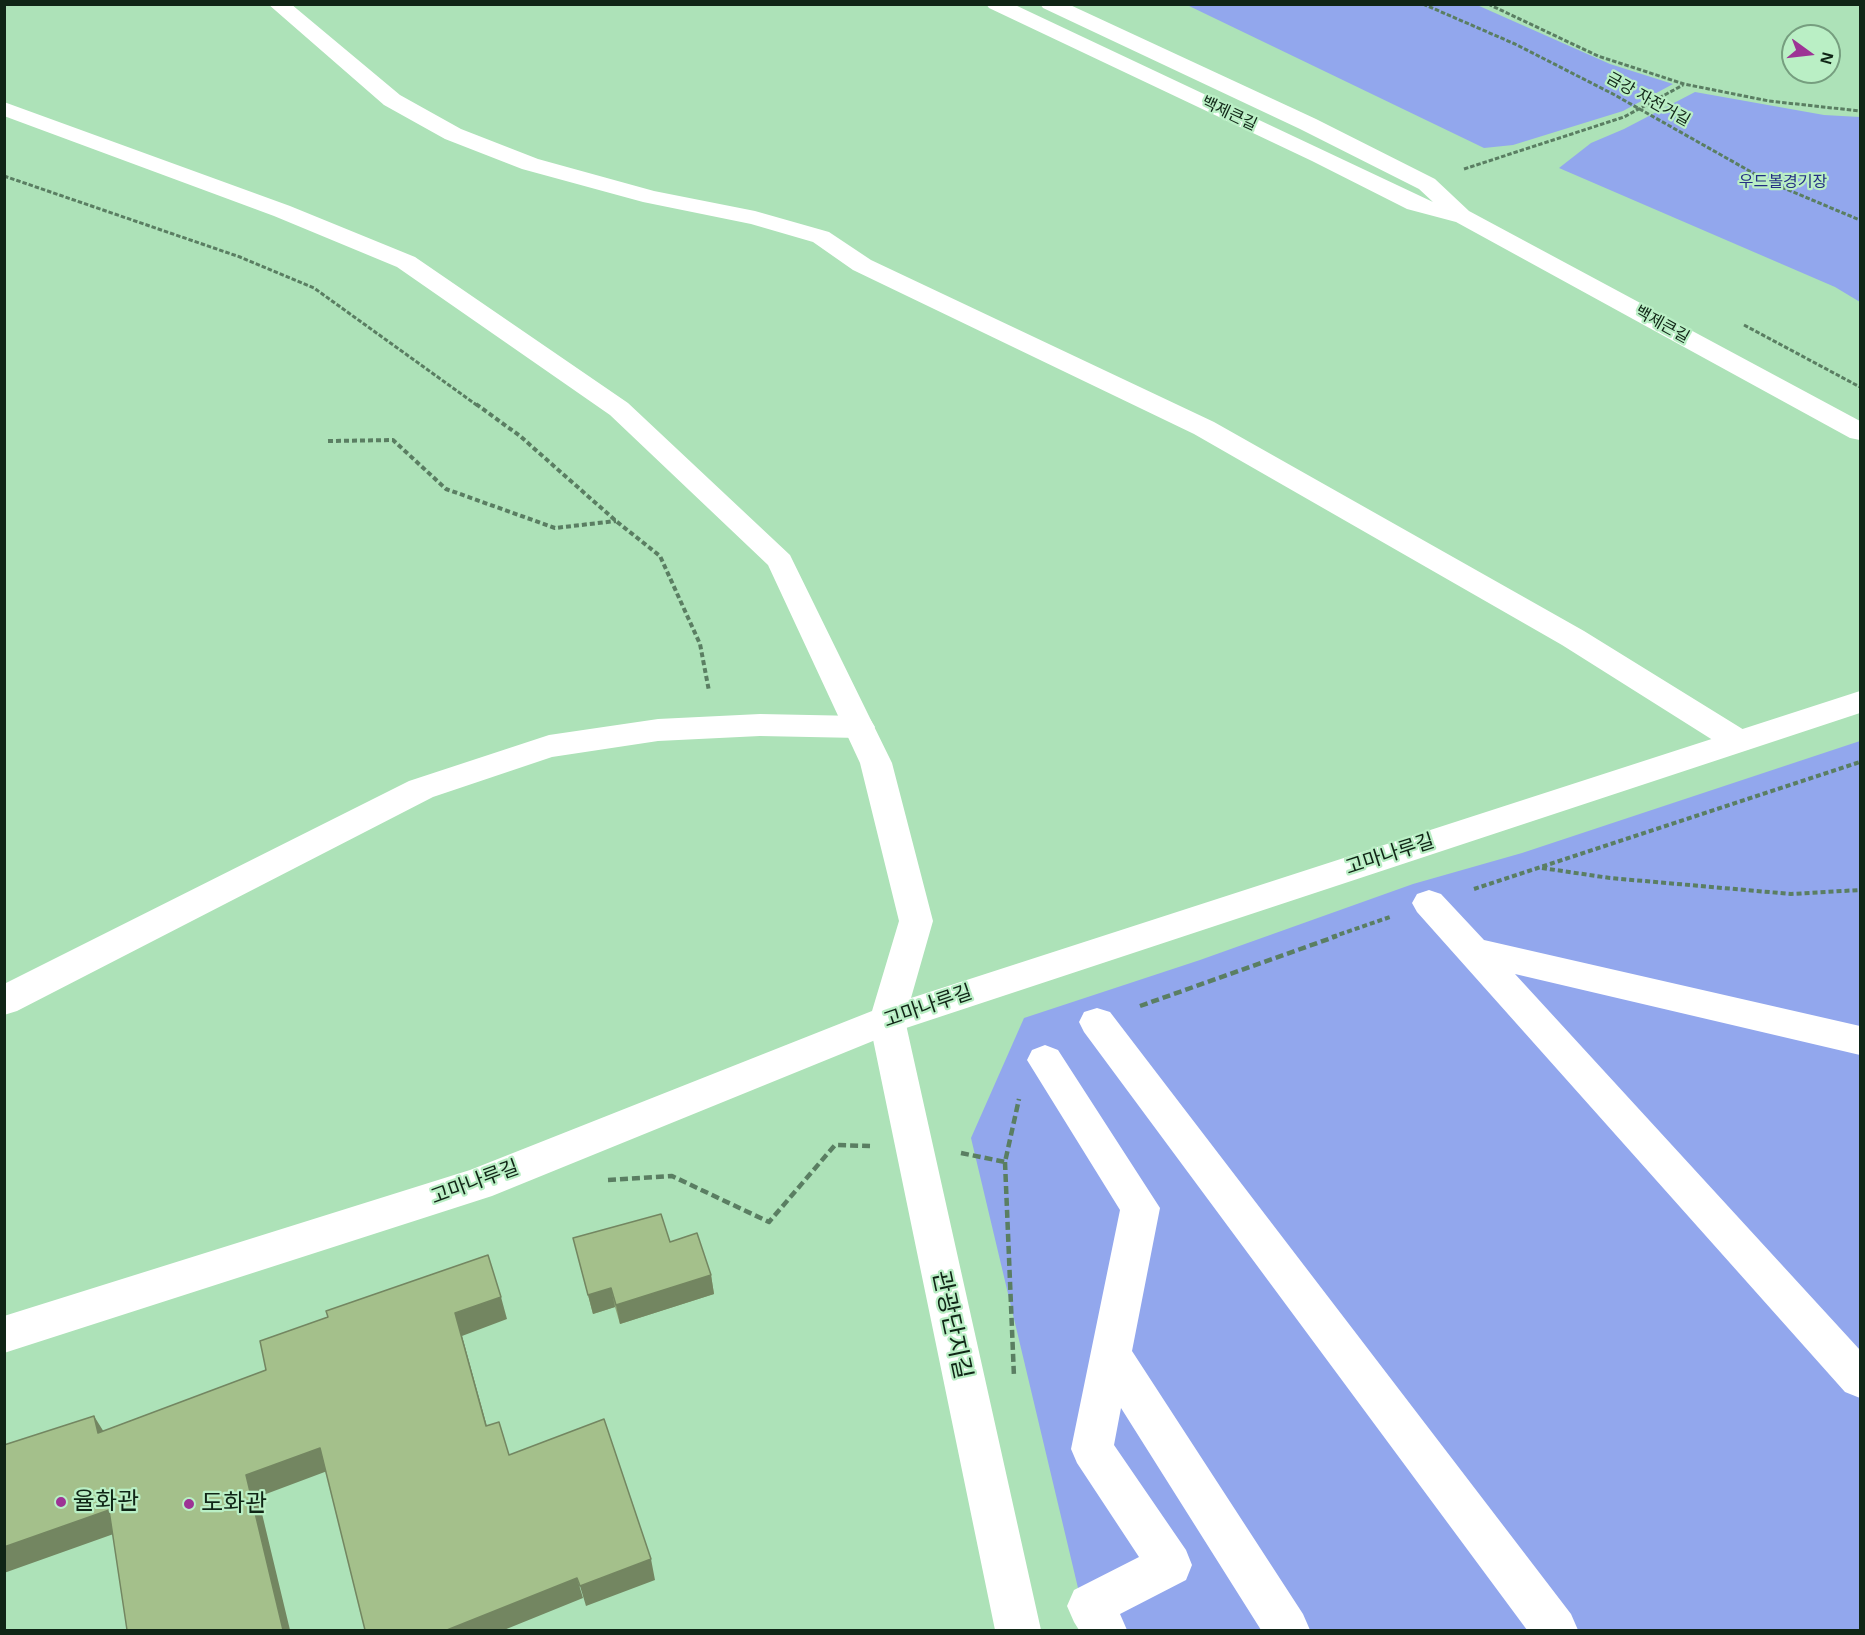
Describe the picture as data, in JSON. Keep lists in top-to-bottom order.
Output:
{
  "streets": {
    "main road": ["백제큰길", "고마나루길", "관광단지길"],
    "path": ["금강 자전거길"]
  },
  "crossings": [
    ["고마나루길", "관광단지길"]
  ],
  "parks": ["우드볼경기장"],
  "places": ["율화관", "도화관"],
  "north": "right"
}
